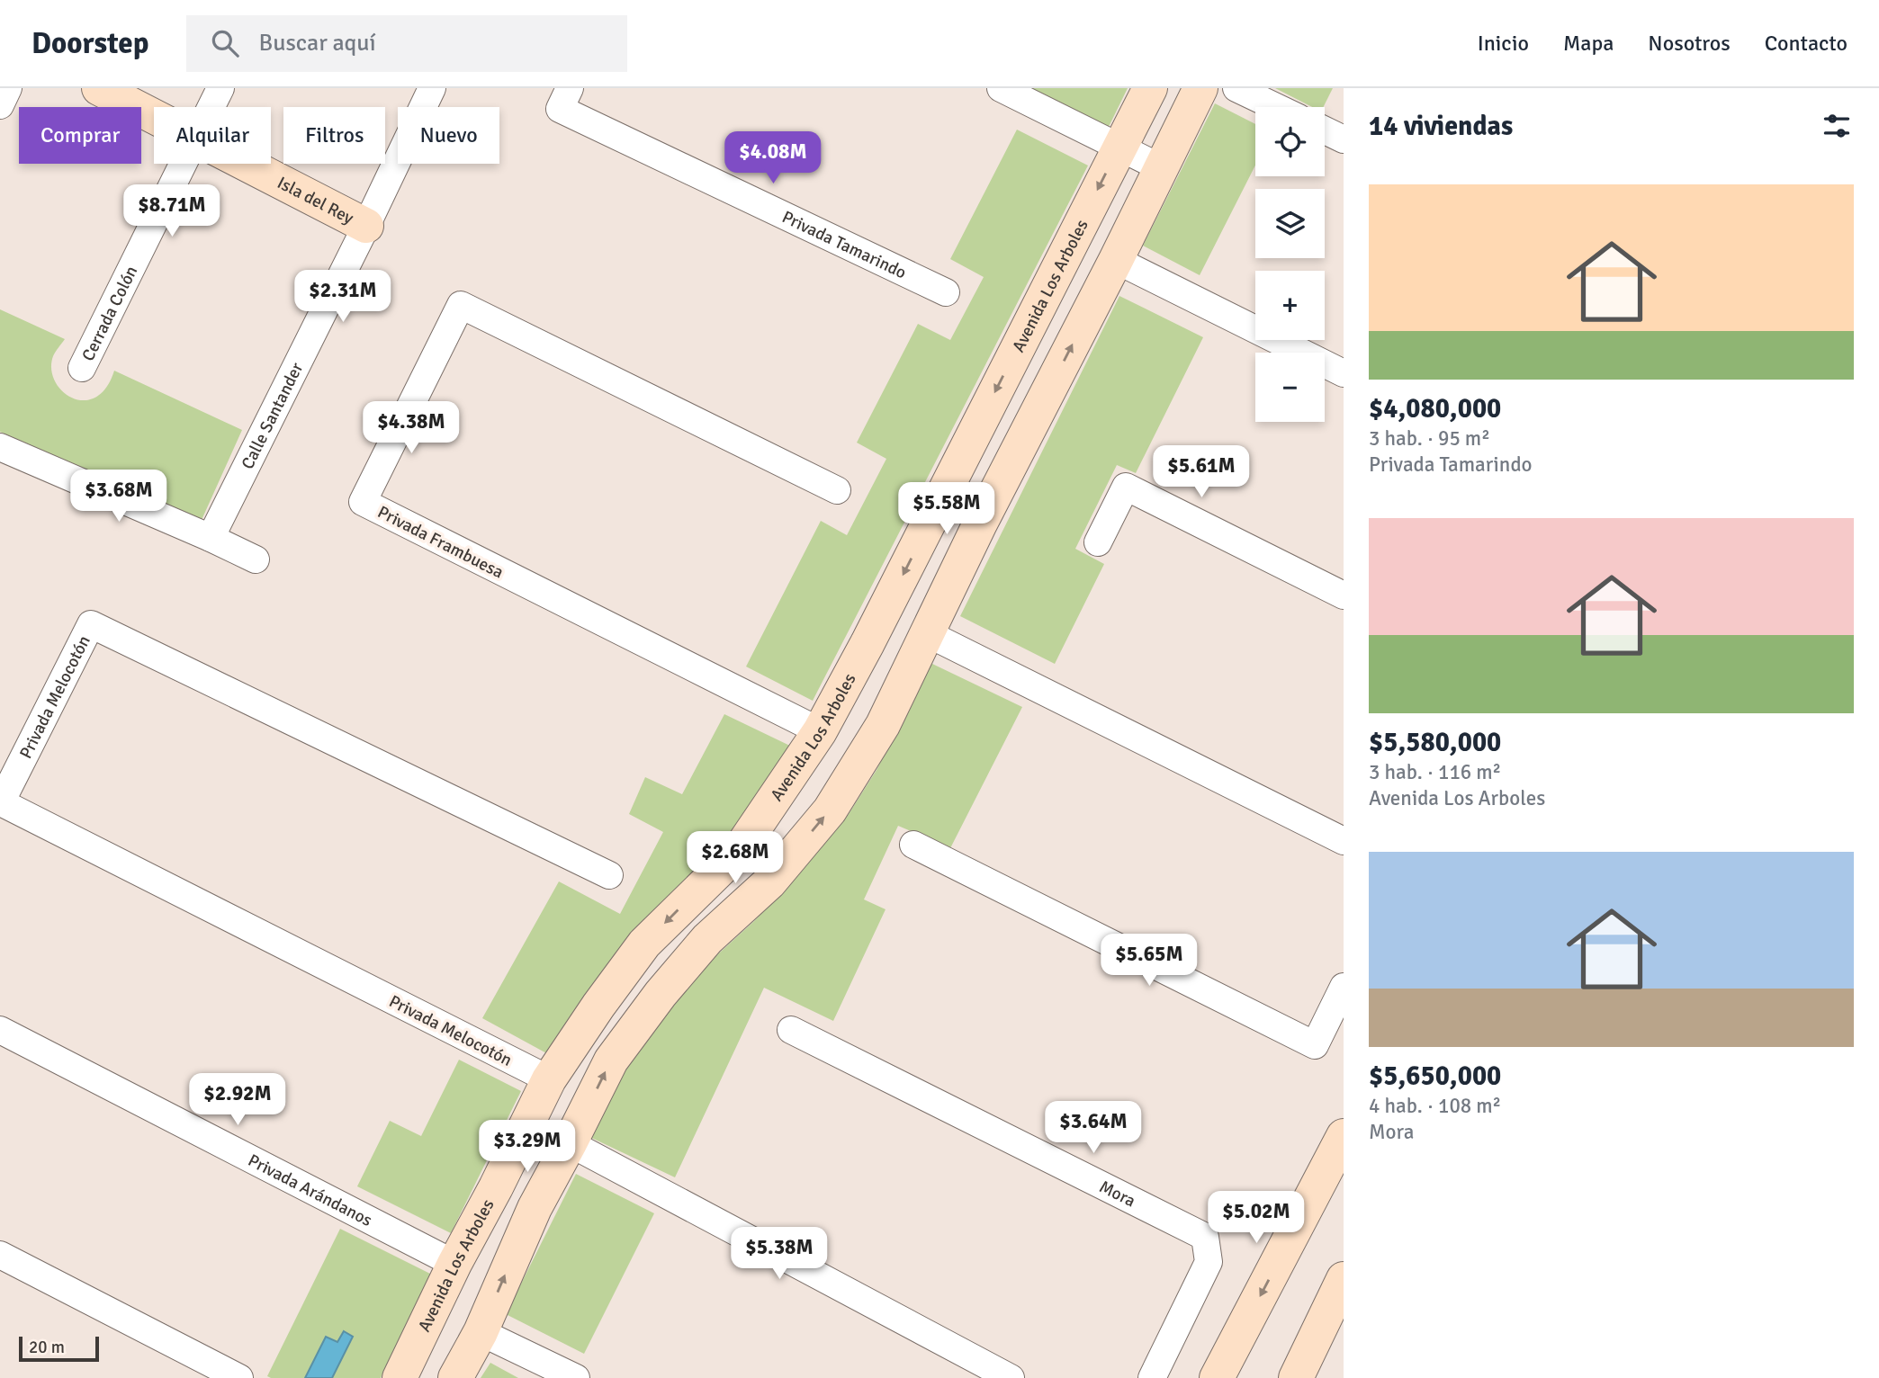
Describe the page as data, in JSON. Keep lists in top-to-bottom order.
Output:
{
  "streets": {
    "street": [
      "Isla del Rey",
      "Privada Tamarindo",
      "Avenida Los Arboles",
      "Cerrada Colón",
      "Calle Santander",
      "Privada Frambuesa",
      "Privada Melocotón",
      "Privada Arándanos",
      "Mora"
    ]
  },
  "crossings": [
    ["Isla del Rey", "Calle Santander"],
    ["Avenida Los Arboles", "Privada Frambuesa"],
    ["Avenida Los Arboles", "Privada Melocotón"],
    ["Avenida Los Arboles", "Privada Arándanos"]
  ],
  "scale_bar": "20 m",
  "page": {
    "header": "Doorstep",
    "search": "Buscar aquí",
    "nav": [
      "Inicio",
      "Mapa",
      "Nosotros",
      "Contacto"
    ],
    "heading": "14 viviendas",
    "map_buttons": ["+", "−"],
    "chip": [
      "Comprar",
      "Alquilar",
      "Filtros",
      "Nuevo"
    ],
    "price": [
      "$4.08M",
      "$8.71M",
      "$2.31M",
      "$4.38M",
      "$5.61M",
      "$3.68M",
      "$5.58M",
      "$2.68M",
      "$5.65M",
      "$2.92M",
      "$3.64M",
      "$3.29M",
      "$5.02M",
      "$5.38M"
    ],
    "list": [
      {
        "name": "$4,080,000",
        "note": "3 hab. · 95 m² · Privada Tamarindo"
      },
      {
        "name": "$5,580,000",
        "note": "3 hab. · 116 m² · Avenida Los Arboles"
      },
      {
        "name": "$5,650,000",
        "note": "4 hab. · 108 m² · Mora"
      }
    ],
    "scale": "20 m"
  }
}
